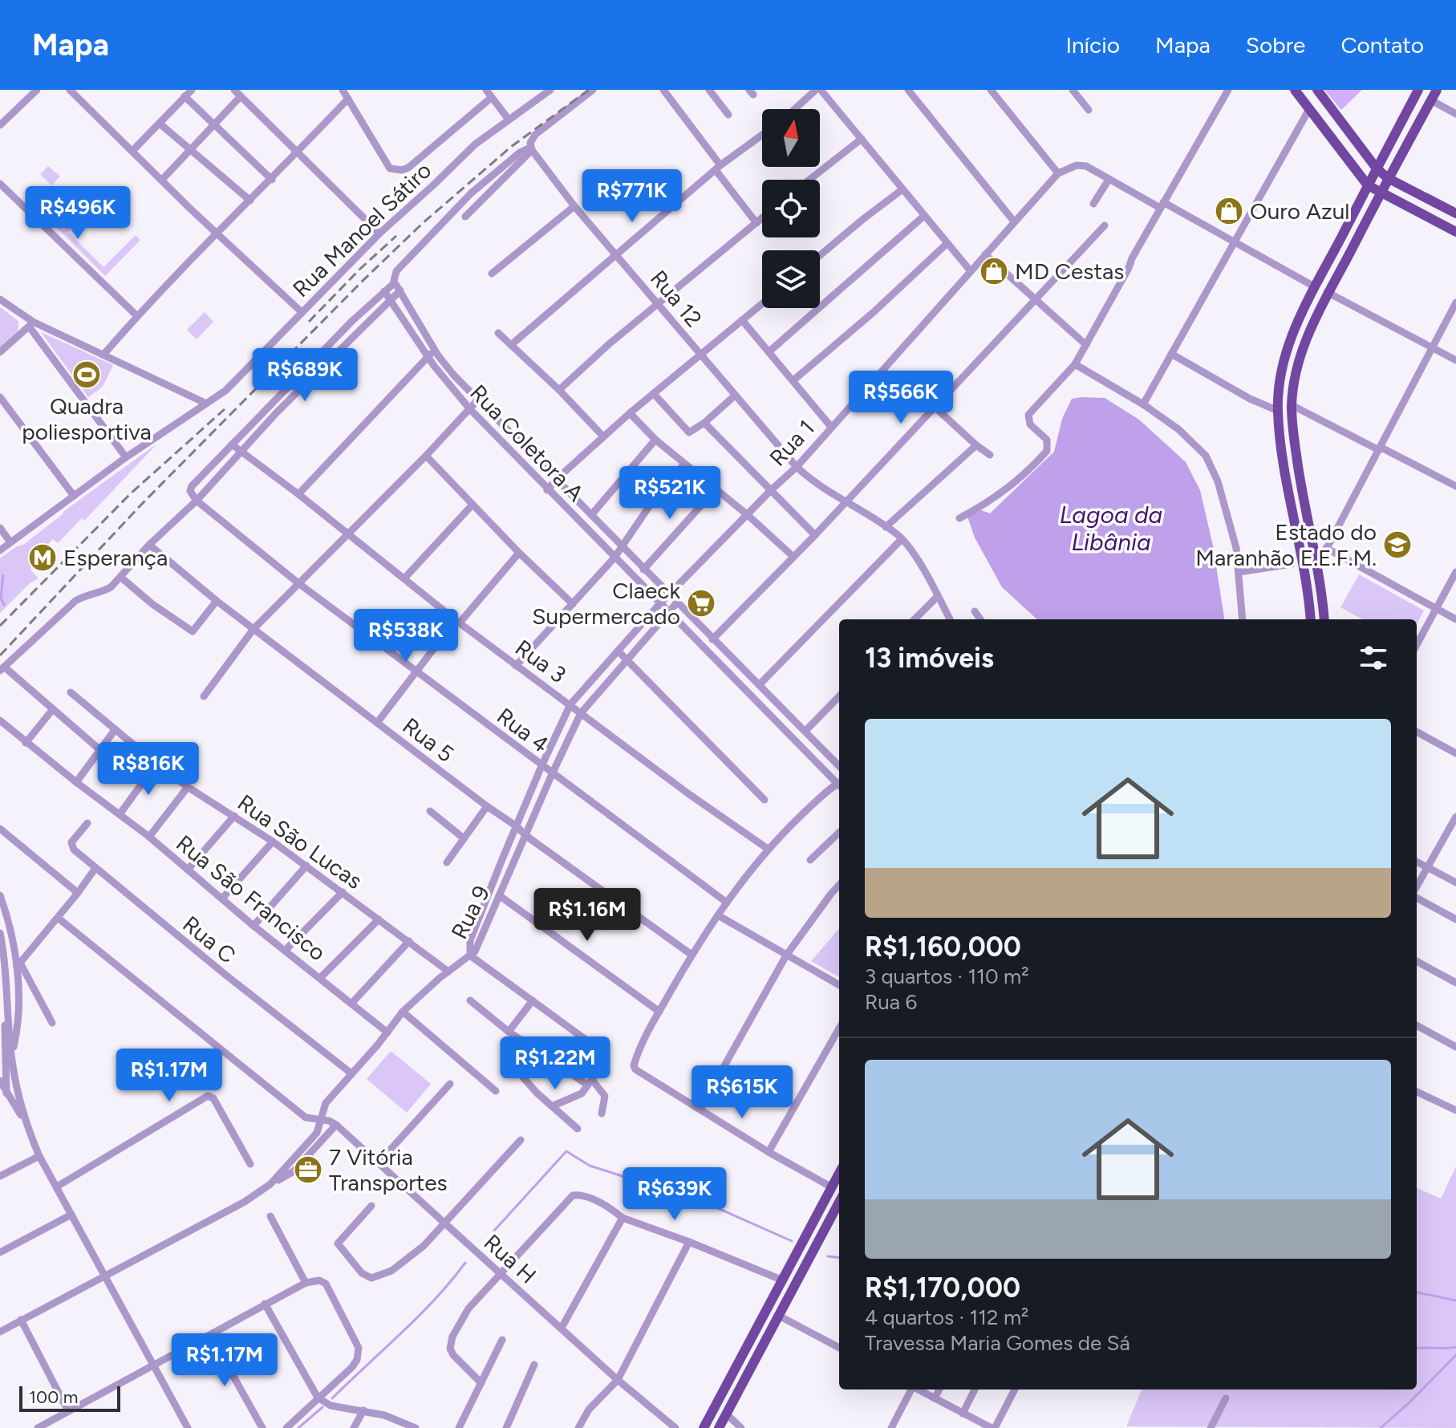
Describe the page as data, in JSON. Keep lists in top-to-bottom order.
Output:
{
  "streets": {
    "street": [
      "Rua Manoel Sátiro",
      "Rua 12",
      "Rua Coletora A",
      "Rua 1",
      "Rua 3",
      "Rua 4",
      "Rua 5",
      "Rua São Lucas",
      "Rua São Francisco",
      "Rua 9",
      "Rua C",
      "Rua H"
    ]
  },
  "crossings": [
    ["Rua 12", "Rua 1"],
    ["Rua Coletora A", "Rua 1"],
    ["Rua Coletora A", "Rua 9"],
    ["Rua 1", "Rua 9"],
    ["Rua 3", "Rua 9"],
    ["Rua 4", "Rua 9"],
    ["Rua 5", "Rua 9"]
  ],
  "water": ["Lagoa da Libânia"],
  "places": {
    "shop": ["Ouro Azul", "MD Cestas"],
    "sports": ["Quadra poliesportiva"],
    "school or university": ["Estado do Maranhão E.E.F.M."],
    "metro station": ["Esperança"],
    "supermarket": ["Claeck Supermercado"],
    "office": ["7 Vitória Transportes"]
  },
  "scale_bar": "100 m",
  "north": "top",
  "page": {
    "header": "Mapa",
    "nav": [
      "Início",
      "Mapa",
      "Sobre",
      "Contato"
    ],
    "price": [
      "R$771K",
      "R$496K",
      "R$689K",
      "R$566K",
      "R$521K",
      "R$538K",
      "R$816K",
      "R$1.16M",
      "R$1.22M",
      "R$1.17M",
      "R$615K",
      "R$639K",
      "R$1.17M"
    ],
    "heading": "13 imóveis",
    "list": [
      {
        "name": "R$1,160,000",
        "note": "3 quartos · 110 m² · Rua 6"
      },
      {
        "name": "R$1,170,000",
        "note": "4 quartos · 112 m² · Travessa Maria Gomes de Sá"
      }
    ],
    "scale": "100 m"
  }
}
